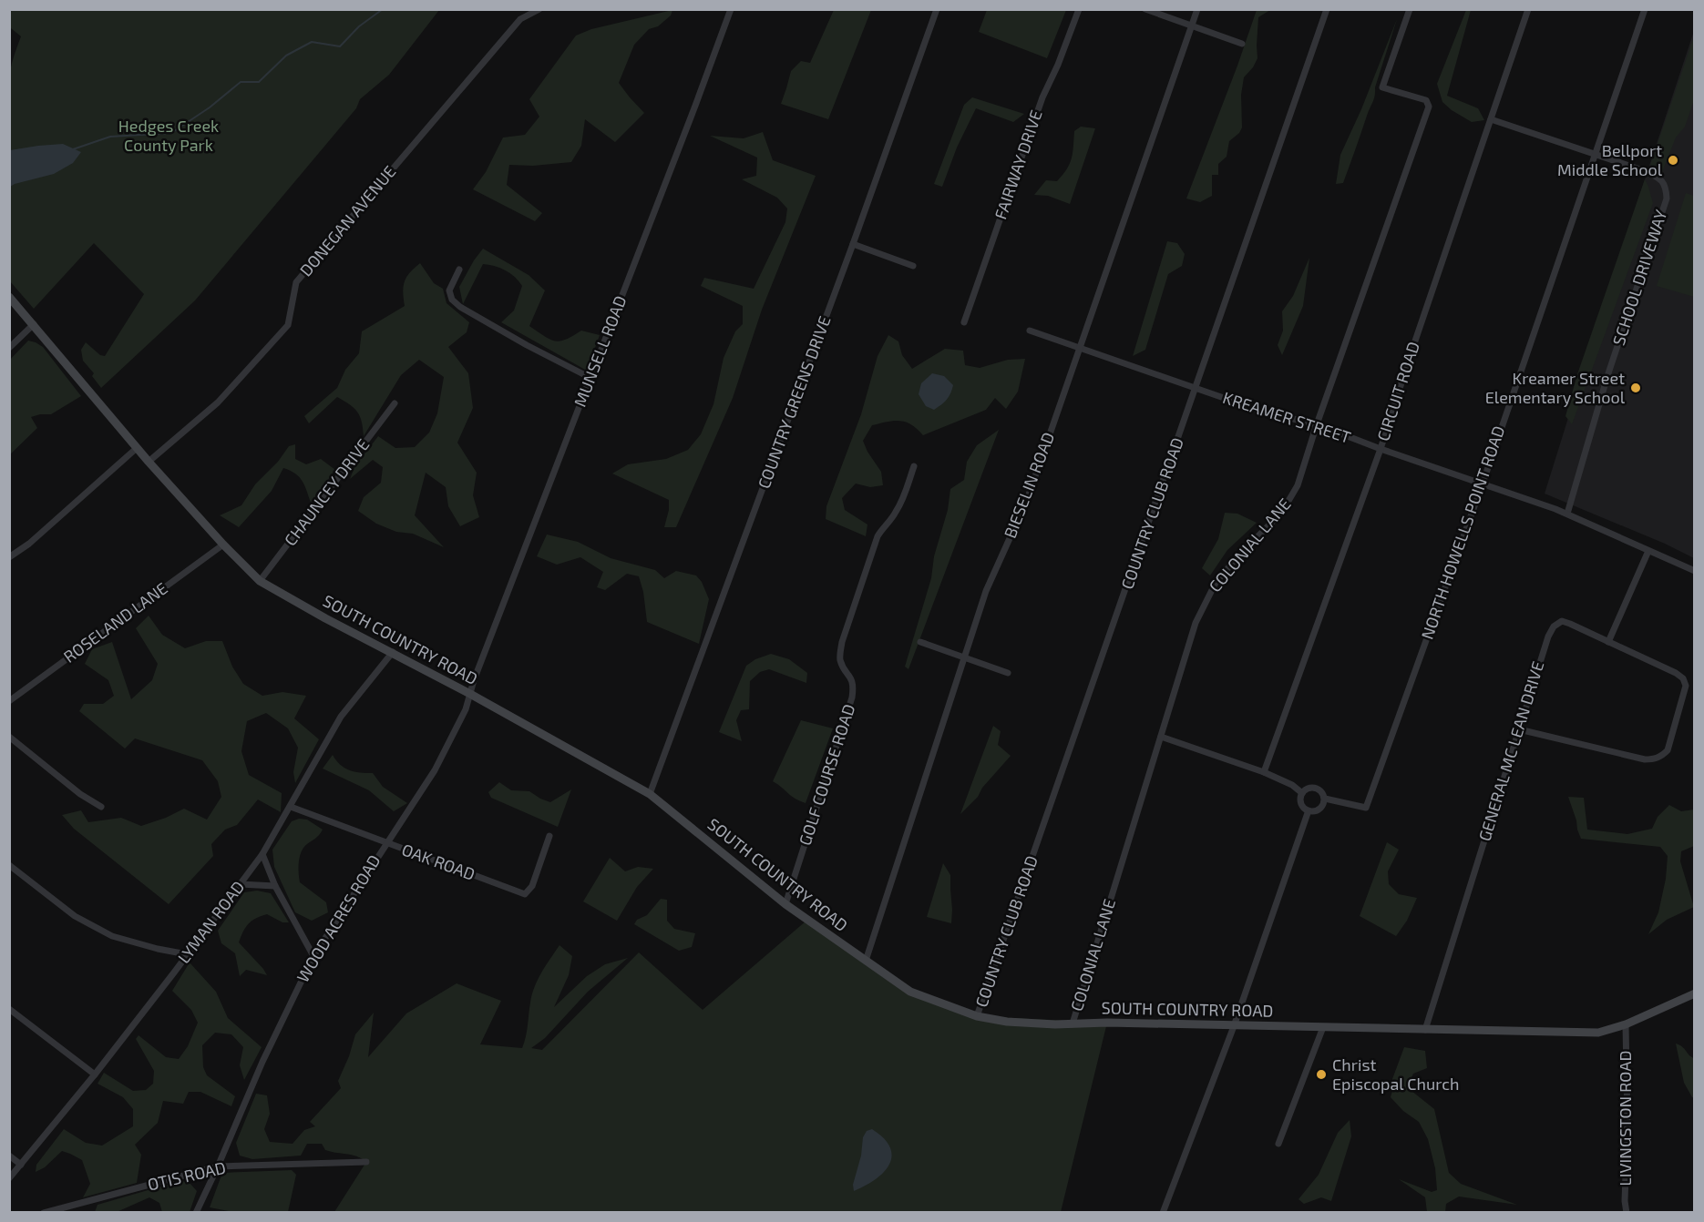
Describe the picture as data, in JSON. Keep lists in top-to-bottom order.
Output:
{
  "streets": {
    "main road": ["SOUTH COUNTRY ROAD"],
    "street": [
      "FAIRWAY DRIVE",
      "DONEGAN AVENUE",
      "SCHOOL DRIVEWAY",
      "MUNSELL ROAD",
      "CIRCUIT ROAD",
      "COUNTRY GREENS DRIVE",
      "KREAMER STREET",
      "BIESELIN ROAD",
      "CHAUNCEY DRIVE",
      "COUNTRY CLUB ROAD",
      "NORTH HOWELLS POINT ROAD",
      "COLONIAL LANE",
      "ROSELAND LANE",
      "GENERAL MC LEAN DRIVE",
      "GOLF COURSE ROAD",
      "OAK ROAD",
      "WOOD ACRES ROAD",
      "LYMAN ROAD",
      "LIVINGSTON ROAD",
      "OTIS ROAD"
    ]
  },
  "crossings": [
    ["DONEGAN AVENUE", "SOUTH COUNTRY ROAD"],
    ["SCHOOL DRIVEWAY", "KREAMER STREET"],
    ["SCHOOL DRIVEWAY", "NORTH HOWELLS POINT ROAD"],
    ["MUNSELL ROAD", "SOUTH COUNTRY ROAD"],
    ["MUNSELL ROAD", "WOOD ACRES ROAD"],
    ["CIRCUIT ROAD", "KREAMER STREET"],
    ["COUNTRY GREENS DRIVE", "SOUTH COUNTRY ROAD"],
    ["KREAMER STREET", "BIESELIN ROAD"],
    ["KREAMER STREET", "COUNTRY CLUB ROAD"],
    ["KREAMER STREET", "NORTH HOWELLS POINT ROAD"],
    ["KREAMER STREET", "COLONIAL LANE"],
    ["BIESELIN ROAD", "SOUTH COUNTRY ROAD"],
    ["CHAUNCEY DRIVE", "SOUTH COUNTRY ROAD"],
    ["COUNTRY CLUB ROAD", "SOUTH COUNTRY ROAD"],
    ["COLONIAL LANE", "SOUTH COUNTRY ROAD"],
    ["ROSELAND LANE", "SOUTH COUNTRY ROAD"],
    ["SOUTH COUNTRY ROAD", "GENERAL MC LEAN DRIVE"],
    ["SOUTH COUNTRY ROAD", "GOLF COURSE ROAD"],
    ["SOUTH COUNTRY ROAD", "WOOD ACRES ROAD"],
    ["SOUTH COUNTRY ROAD", "LYMAN ROAD"],
    ["SOUTH COUNTRY ROAD", "LIVINGSTON ROAD"],
    ["OAK ROAD", "WOOD ACRES ROAD"],
    ["OAK ROAD", "LYMAN ROAD"],
    ["WOOD ACRES ROAD", "OTIS ROAD"]
  ],
  "parks": ["Hedges Creek County Park"],
  "places": ["Bellport Middle School", "Kreamer Street Elementary School", "Christ Episcopal Church"]
}
